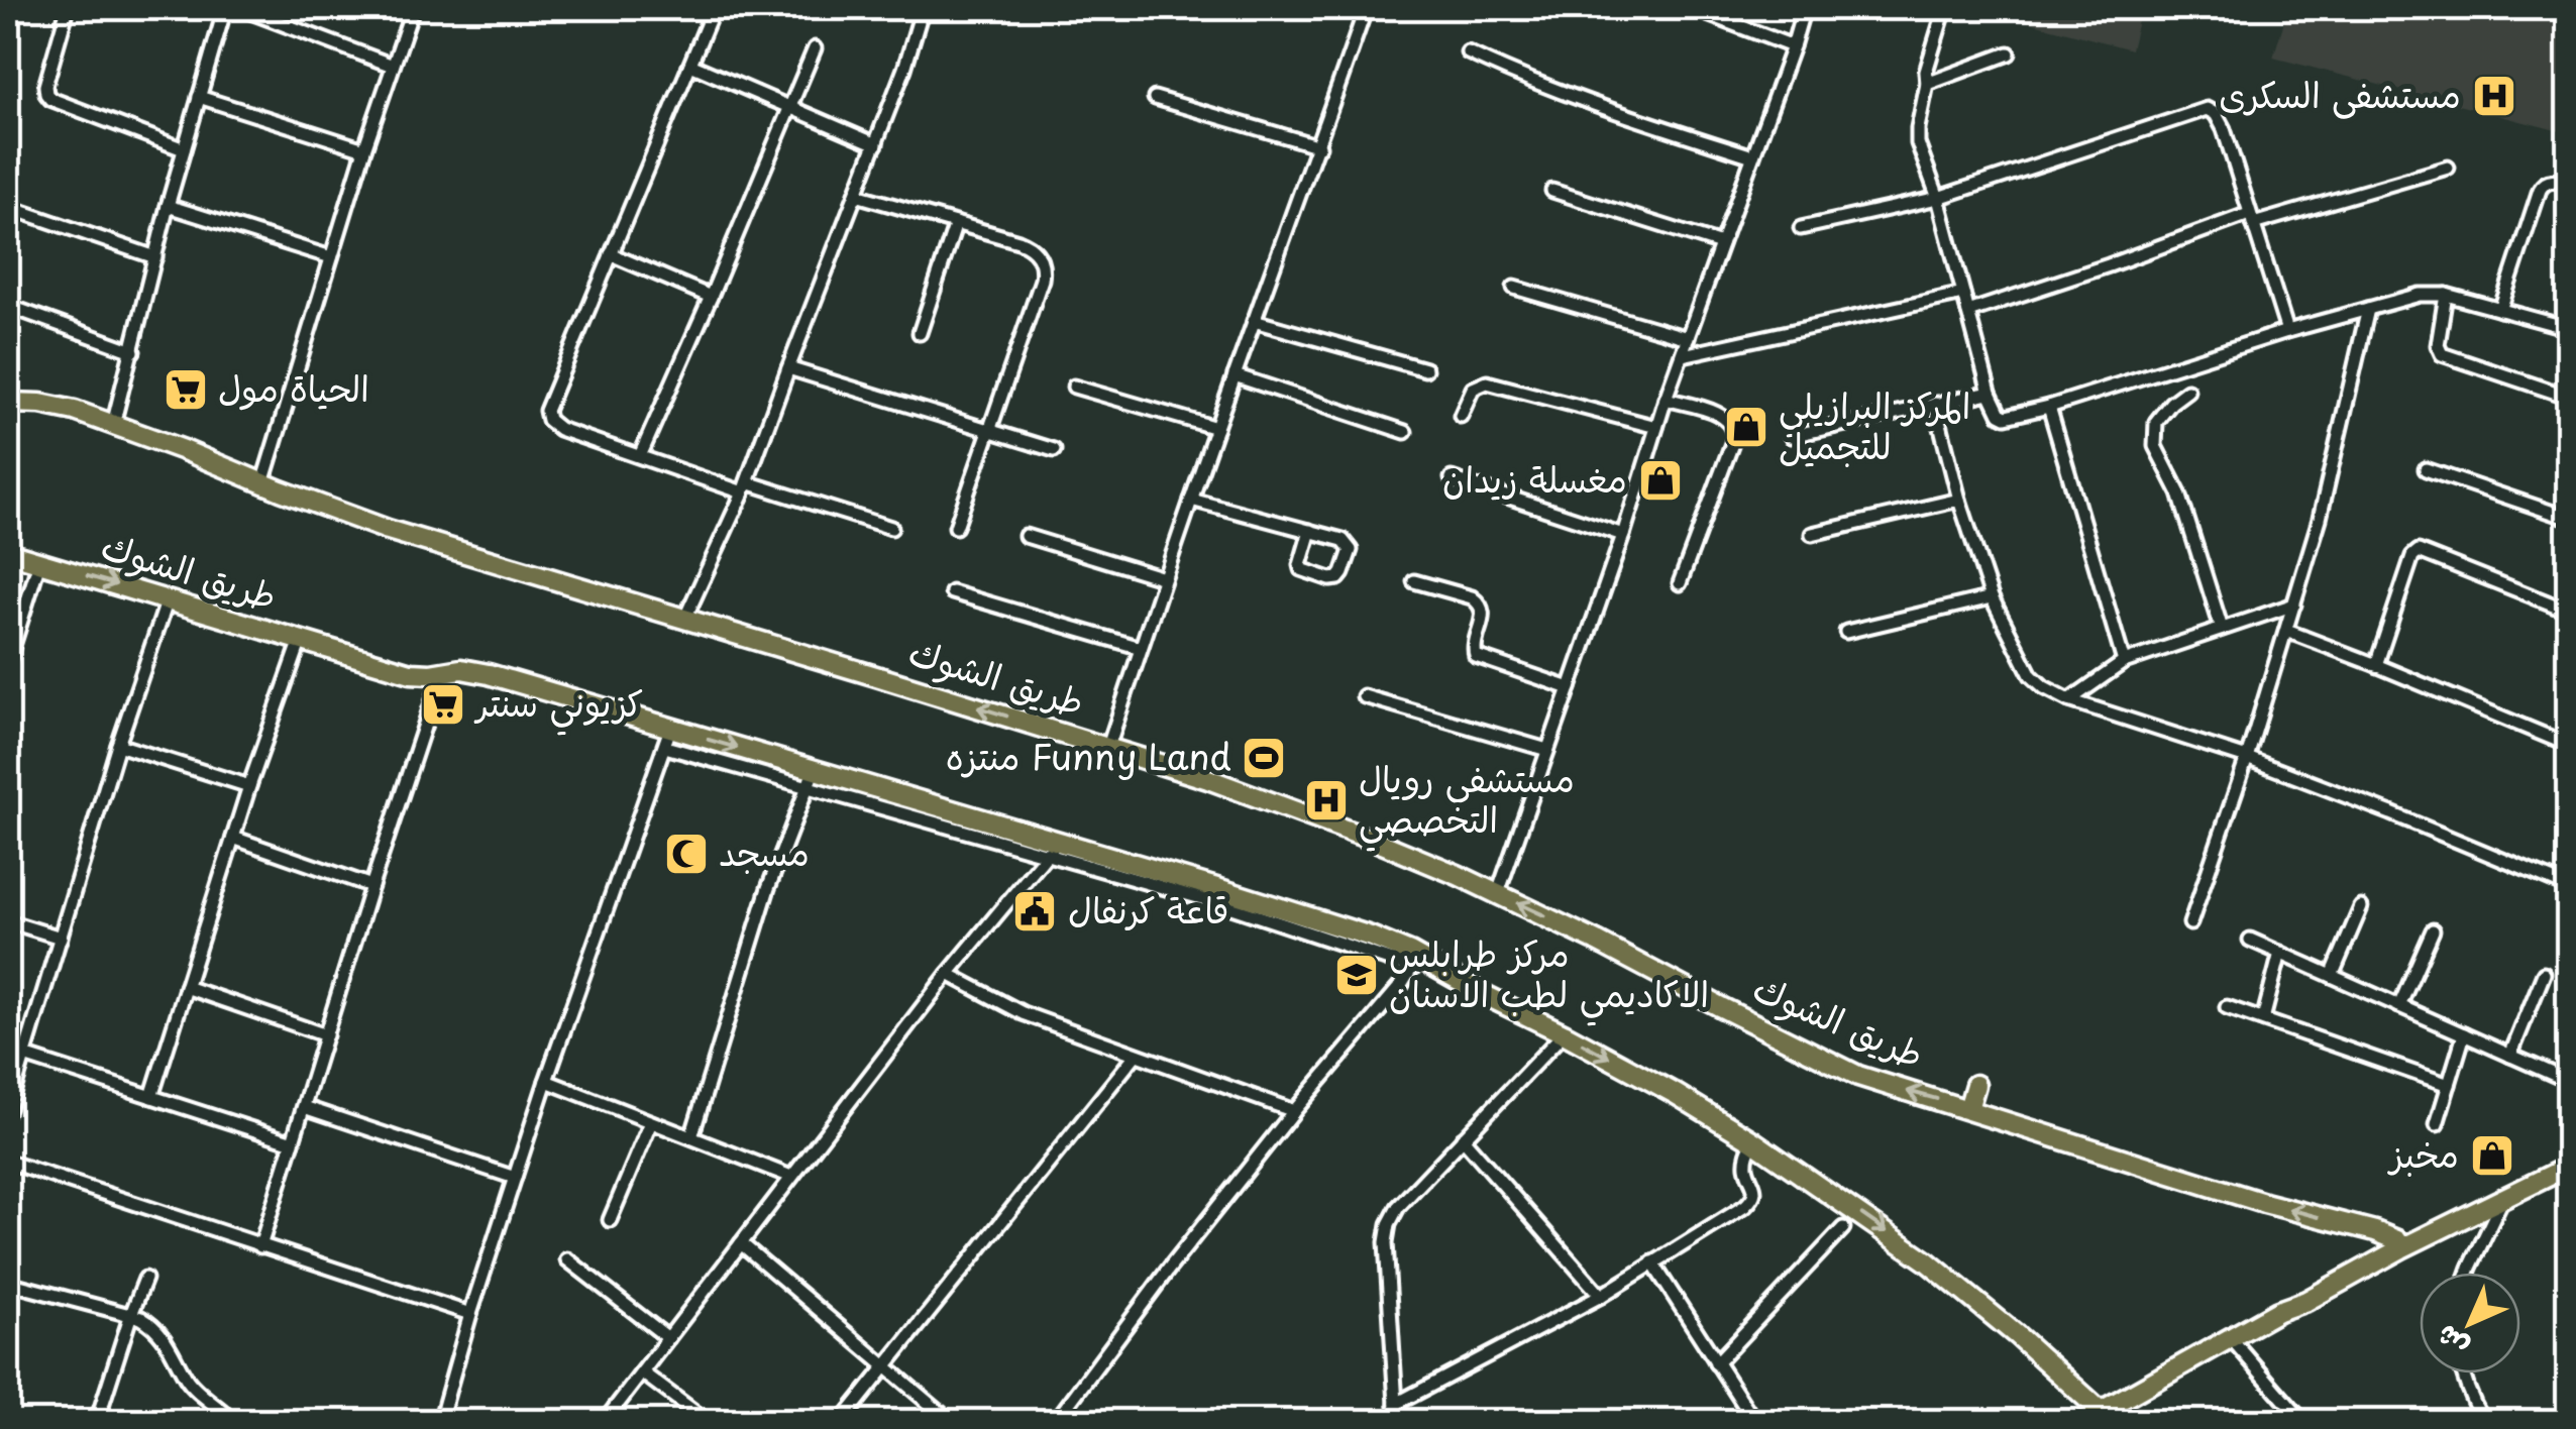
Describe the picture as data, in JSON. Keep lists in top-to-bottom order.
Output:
{
  "streets": {
    "main road": ["طريق الشوك"]
  },
  "places": {
    "hospital": ["مستشفى السكرى", "مستشفى رويال التخصصي"],
    "supermarket": ["الحياة مول", "كزيوني سنتر"],
    "shop": ["المركز البرازيلي للتجميل", "مغسلة زيدان", "مخبز"],
    "sports": ["منتزه Funny Land"],
    "mosque": ["مسجد"],
    "public building": ["قاعة كرنفال"],
    "school or university": ["مركز طرابلس الاكاديمي لطب الاسنان"]
  },
  "north": "bottom left"
}
